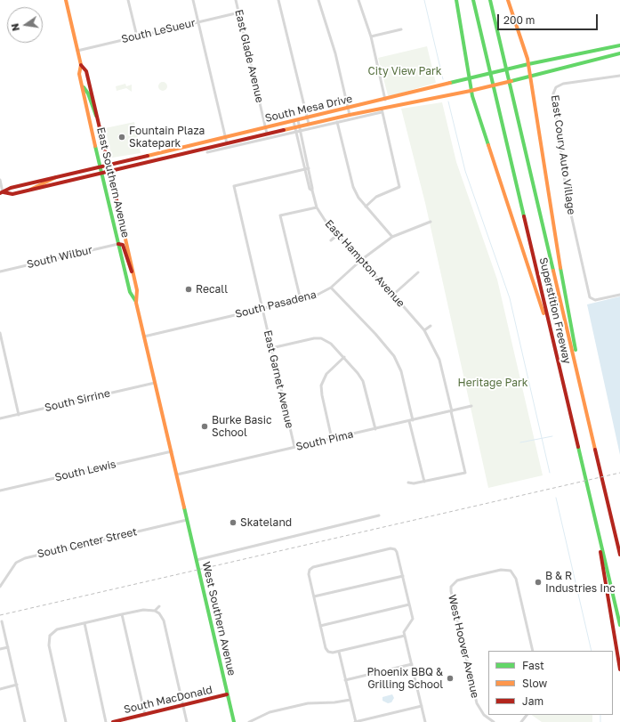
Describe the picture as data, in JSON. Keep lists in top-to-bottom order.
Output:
{
  "streets": {
    "main road": [
      "South Mesa Drive",
      "East Southern Avenue",
      "Superstition Freeway",
      "West Southern Avenue",
      "South MacDonald"
    ],
    "street": [
      "South LeSueur",
      "East Glade Avenue",
      "East Coury Auto Village",
      "South Wilbur",
      "East Hampton Avenue",
      "South Pasadena",
      "East Garnet Avenue",
      "South Sirrine",
      "South Pima",
      "South Lewis",
      "South Center Street",
      "West Hoover Avenue"
    ]
  },
  "crossings": [
    ["South LeSueur", "East Glade Avenue"],
    ["South LeSueur", "East Southern Avenue"],
    ["East Glade Avenue", "South Mesa Drive"],
    ["South Mesa Drive", "East Southern Avenue"],
    ["South Mesa Drive", "East Hampton Avenue"],
    ["East Southern Avenue", "South Wilbur"],
    ["East Southern Avenue", "South Pasadena"],
    ["East Southern Avenue", "South Sirrine"],
    ["East Southern Avenue", "South Pima"],
    ["East Southern Avenue", "South Lewis"],
    ["East Southern Avenue", "South Center Street"],
    ["East Southern Avenue", "West Southern Avenue"],
    ["East Hampton Avenue", "South Pasadena"],
    ["East Hampton Avenue", "East Garnet Avenue"],
    ["East Hampton Avenue", "South Pima"],
    ["South Pasadena", "East Garnet Avenue"],
    ["East Garnet Avenue", "South Pima"],
    ["South Center Street", "West Southern Avenue"],
    ["West Southern Avenue", "South MacDonald"]
  ],
  "parks": ["City View Park", "Heritage Park"],
  "places": [
    "Fountain Plaza Skatepark",
    "Recall",
    "Burke Basic School",
    "Skateland",
    "B & R Industries Inc",
    "Phoenix BBQ & Grilling School"
  ],
  "legend": ["Fast", "Slow", "Jam"],
  "scale_bar": "200 m",
  "north": "left"
}
